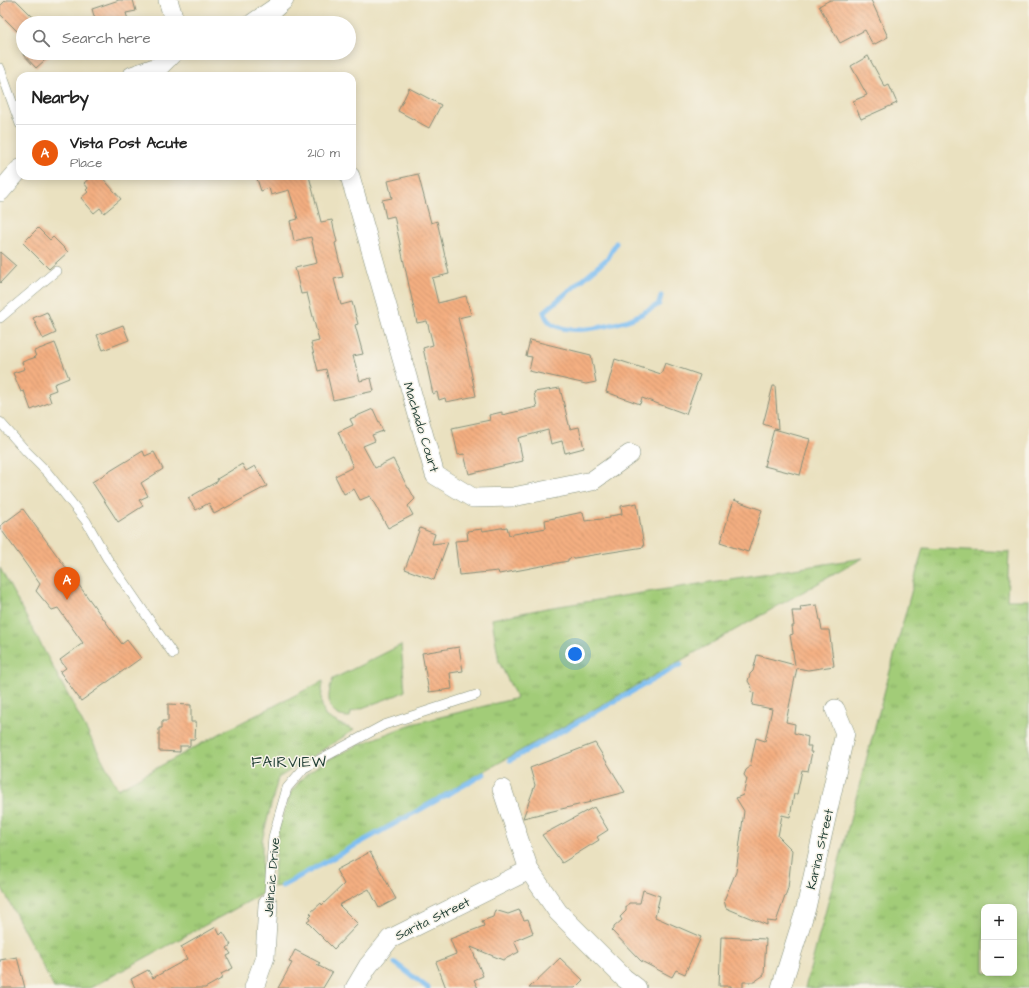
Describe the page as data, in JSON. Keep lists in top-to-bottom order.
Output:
{
  "streets": {
    "street": [
      "Machado Court",
      "Karina Street",
      "Jelincic Drive",
      "Sarita Street"
    ]
  },
  "districts": ["FAIRVIEW"],
  "page": {
    "search": "Search here",
    "heading": "Nearby",
    "list": [
      {
        "mark": "A",
        "name": "Vista Post Acute",
        "note": "Place",
        "value": "210 m"
      }
    ],
    "pins": "A",
    "map_buttons": ["+", "−"]
  }
}
